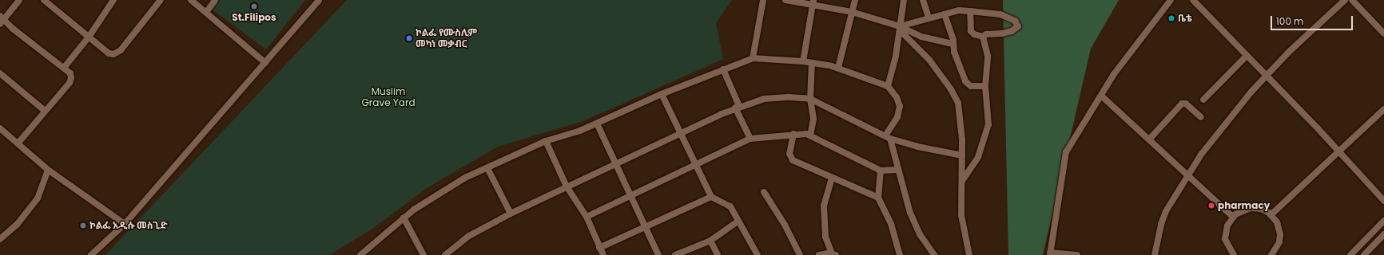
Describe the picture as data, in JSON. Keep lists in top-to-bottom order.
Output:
{
  "parks": ["Muslim Grave Yard"],
  "places": [
    "St.Filipos",
    "ቤቴ",
    "ኮልፌ የሙስሊም መካነ መቃብር",
    "pharmacy",
    "ኮልፌ አዲሱ መስጊድ"
  ],
  "scale_bar": "100 m"
}
